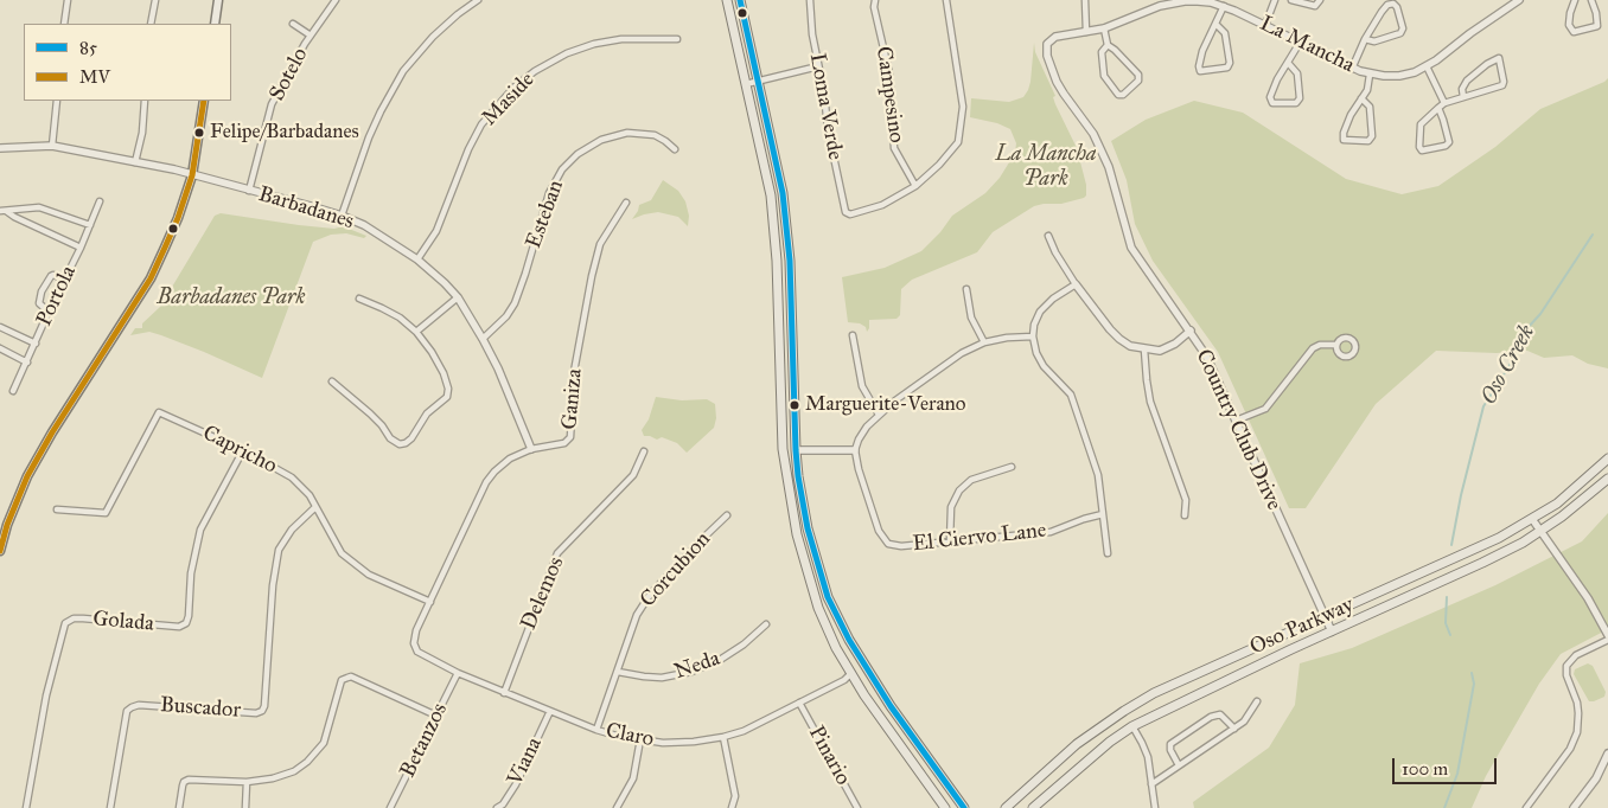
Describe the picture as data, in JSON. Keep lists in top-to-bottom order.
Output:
{
  "streets": {
    "main road": ["Oso Parkway"],
    "street": [
      "La Mancha",
      "Sotelo",
      "Campesino",
      "Maside",
      "Loma Verde",
      "Barbadanes",
      "Esteban",
      "Portola",
      "Ganiza",
      "Country Club Drive",
      "Capricho",
      "El Ciervo Lane",
      "Corcubion",
      "Delemos",
      "Golada",
      "Neda",
      "Buscador",
      "Claro",
      "Betanzos",
      "Pinario",
      "Viana"
    ]
  },
  "crossings": [
    ["La Mancha", "Country Club Drive"],
    ["Sotelo", "Barbadanes"],
    ["Campesino", "Loma Verde"],
    ["Maside", "Barbadanes"],
    ["Barbadanes", "Esteban"],
    ["Barbadanes", "Ganiza"],
    ["Ganiza", "Capricho"],
    ["Ganiza", "Claro"],
    ["Country Club Drive", "Oso Parkway"],
    ["Capricho", "Golada"],
    ["Capricho", "Buscador"],
    ["Corcubion", "Neda"],
    ["Corcubion", "Claro"],
    ["Delemos", "Claro"],
    ["Claro", "Betanzos"],
    ["Claro", "Pinario"],
    ["Claro", "Viana"]
  ],
  "water": ["Oso Creek"],
  "parks": ["La Mancha Park", "Barbadanes Park"],
  "places": ["Felipe/Barbadanes", "Marguerite-Verano"],
  "lines": ["transit line 85", "transit line MV"],
  "legend": ["85", "MV"],
  "scale_bar": "100 m"
}
